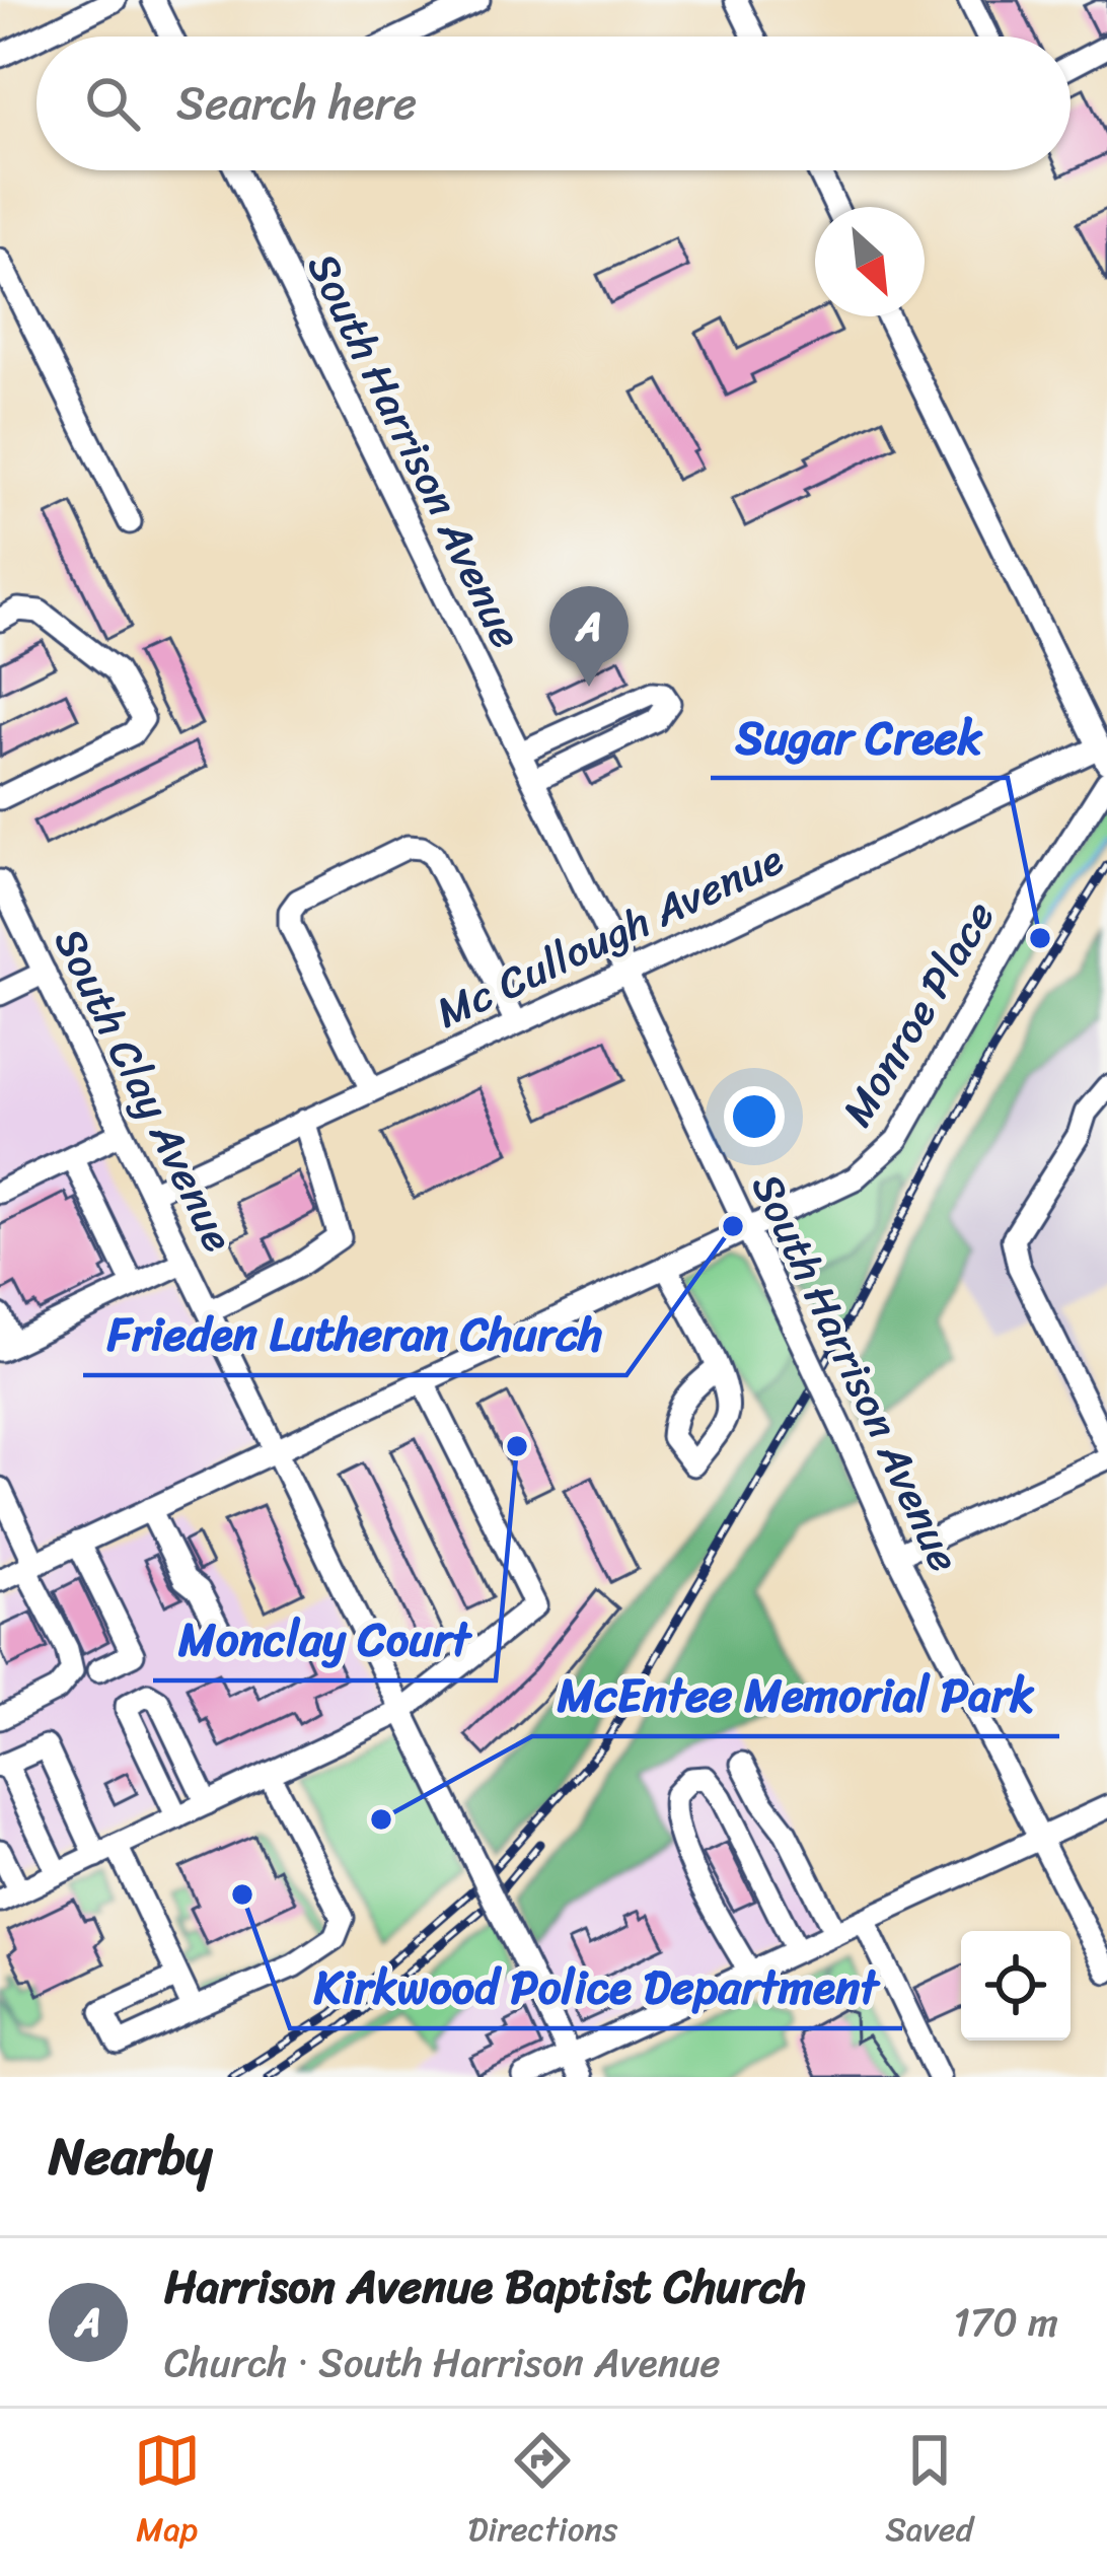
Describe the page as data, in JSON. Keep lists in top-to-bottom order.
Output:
{
  "streets": {
    "street": [
      "South Harrison Avenue",
      "Mc Cullough Avenue",
      "Monroe Place",
      "South Clay Avenue"
    ]
  },
  "crossings": [
    ["South Harrison Avenue", "Mc Cullough Avenue"],
    ["South Harrison Avenue", "Monroe Place"],
    ["Mc Cullough Avenue", "South Clay Avenue"],
    ["Monroe Place", "South Clay Avenue"]
  ],
  "places": [
    "Sugar Creek",
    "Frieden Lutheran Church",
    "Monclay Court",
    "McEntee Memorial Park",
    "Kirkwood Police Department"
  ],
  "north": "bottom right",
  "page": {
    "search": "Search here",
    "pins": "A",
    "heading": "Nearby",
    "list": [
      {
        "mark": "A",
        "name": "Harrison Avenue Baptist Church",
        "note": "Church · South Harrison Avenue",
        "value": "170 m"
      }
    ],
    "nav": ["Map", "Directions", "Saved"]
  }
}
